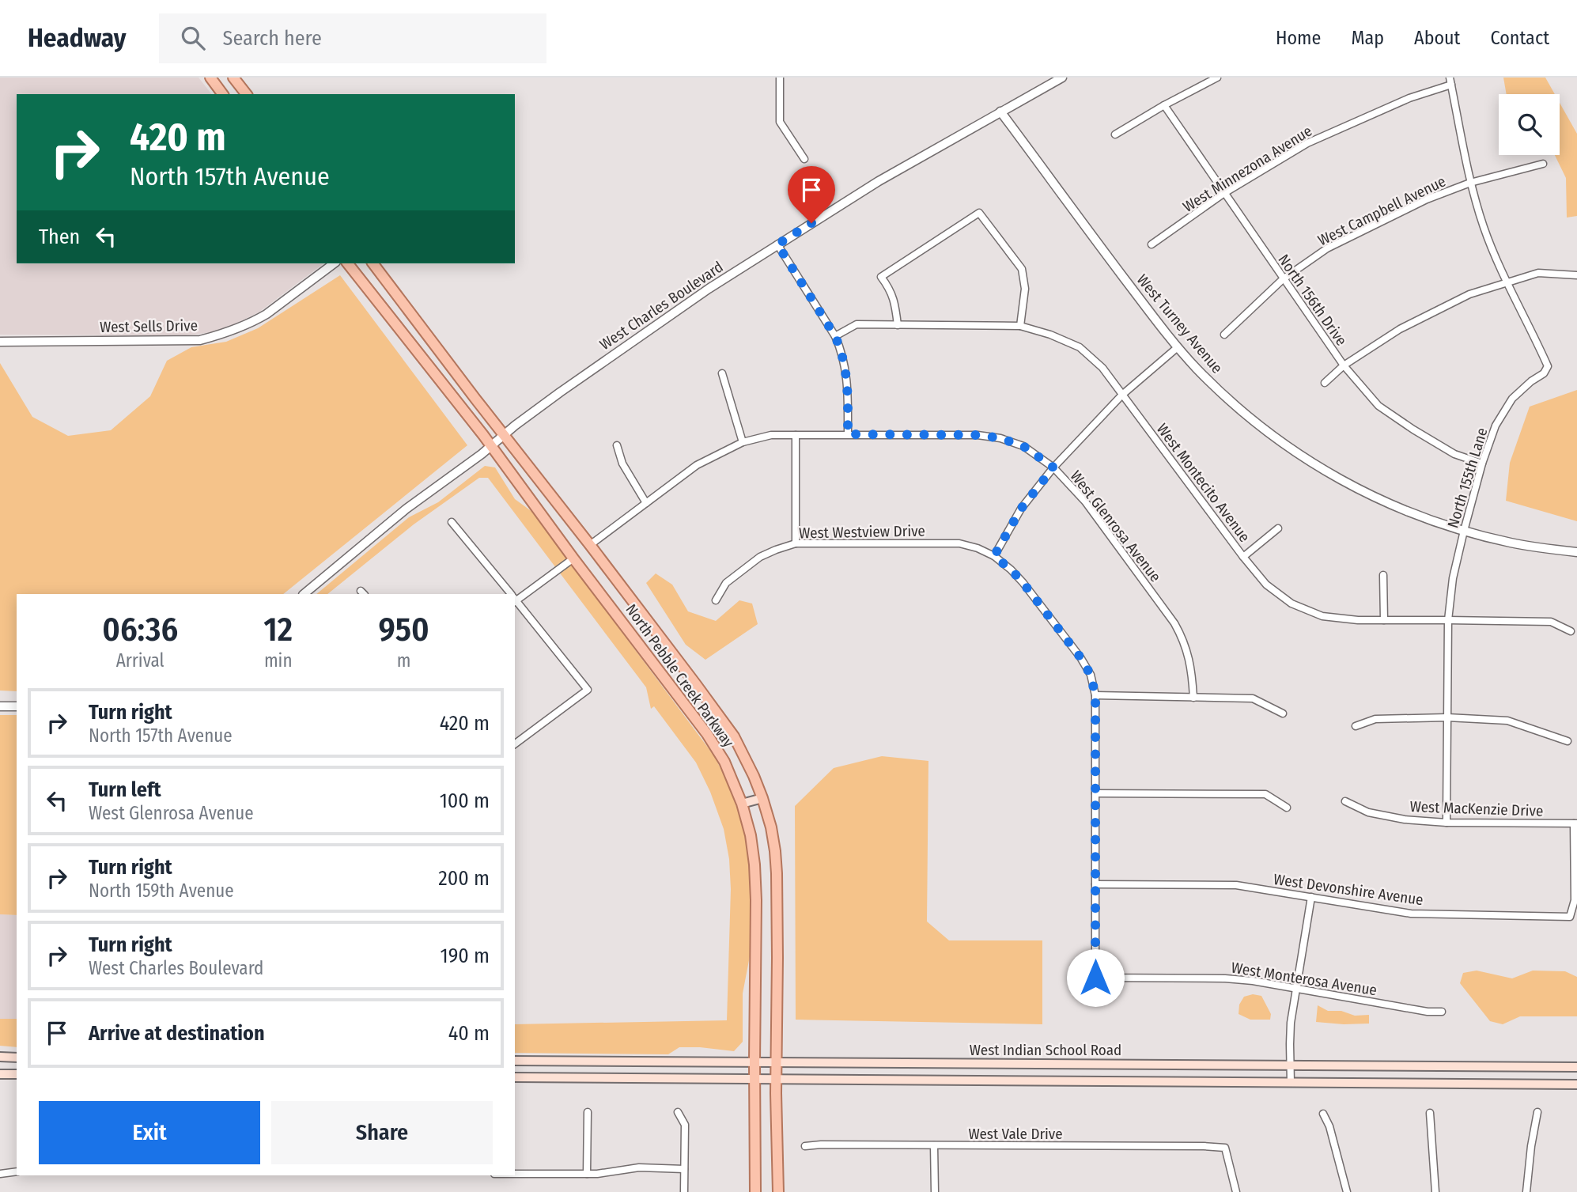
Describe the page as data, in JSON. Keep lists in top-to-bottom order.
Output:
{
  "streets": {
    "main road": ["North Pebble Creek Parkway", "West Indian School Road"],
    "street": [
      "West Minnezona Avenue",
      "West Campbell Avenue",
      "North 156th Drive",
      "West Charles Boulevard",
      "West Turney Avenue",
      "West Sells Drive",
      "North 155th Lane",
      "West Montecito Avenue",
      "West Glenrosa Avenue",
      "West Westview Drive",
      "West MacKenzie Drive",
      "West Devonshire Avenue",
      "West Monterosa Avenue",
      "West Vale Drive"
    ]
  },
  "crossings": [
    ["West Minnezona Avenue", "North 156th Drive"],
    ["West Minnezona Avenue", "North 155th Lane"],
    ["West Campbell Avenue", "North 156th Drive"],
    ["West Campbell Avenue", "North 155th Lane"],
    ["North 156th Drive", "North 155th Lane"],
    ["West Charles Boulevard", "West Turney Avenue"],
    ["West Charles Boulevard", "North Pebble Creek Parkway"],
    ["West Turney Avenue", "North 155th Lane"],
    ["North 155th Lane", "West Montecito Avenue"],
    ["North 155th Lane", "West MacKenzie Drive"],
    ["West Glenrosa Avenue", "North Pebble Creek Parkway"],
    ["West Westview Drive", "West Devonshire Avenue"],
    ["West Westview Drive", "West Monterosa Avenue"],
    ["North Pebble Creek Parkway", "West Indian School Road"],
    ["West MacKenzie Drive", "West Devonshire Avenue"]
  ],
  "page": {
    "header": "Headway",
    "search": "Search here",
    "nav": [
      "Home",
      "Map",
      "About",
      "Contact"
    ],
    "turn": ["420 m", "North 157th Avenue"],
    "then": "Then",
    "eta": [
      "06:36",
      "Arrival",
      "12",
      "min",
      "950",
      "m"
    ],
    "list": [
      {
        "name": "Turn right",
        "note": "North 157th Avenue",
        "value": "420 m"
      },
      {
        "name": "Turn left",
        "note": "West Glenrosa Avenue",
        "value": "100 m"
      },
      {
        "name": "Turn right",
        "note": "North 159th Avenue",
        "value": "200 m"
      },
      {
        "name": "Turn right",
        "note": "West Charles Boulevard",
        "value": "190 m"
      },
      {
        "name": "Arrive at destination",
        "value": "40 m"
      }
    ],
    "buttons": ["Exit", "Share"]
  }
}
